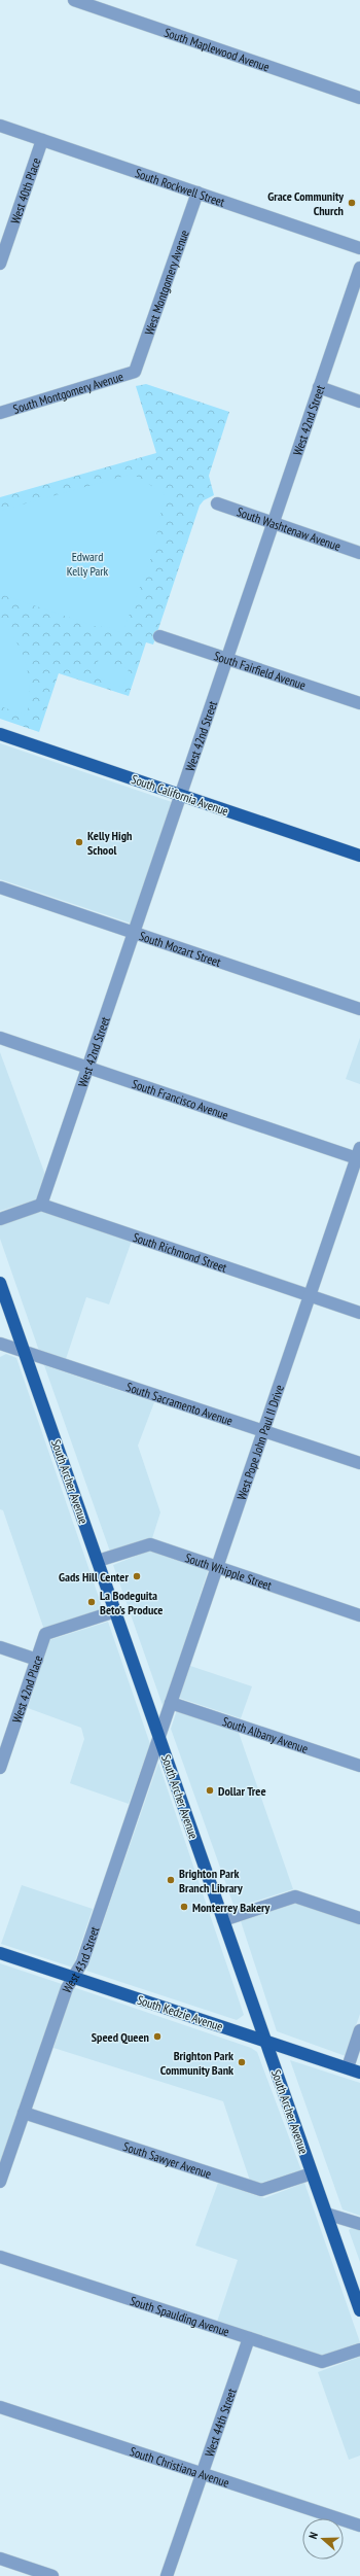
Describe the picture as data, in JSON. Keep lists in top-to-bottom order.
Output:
{
  "streets": {
    "main road": ["South California Avenue", "South Archer Avenue", "South Kedzie Avenue"],
    "street": [
      "South Maplewood Avenue",
      "South Rockwell Street",
      "West 40th Place",
      "West Montgomery Avenue",
      "South Montgomery Avenue",
      "West 42nd Street",
      "South Washtenaw Avenue",
      "South Fairfield Avenue",
      "South Mozart Street",
      "South Francisco Avenue",
      "South Richmond Street",
      "South Sacramento Avenue",
      "West Pope John Paul II Drive",
      "South Whipple Street",
      "West 42nd Place",
      "South Albany Avenue",
      "West 43rd Street",
      "South Sawyer Avenue",
      "South Spaulding Avenue",
      "West 44th Street",
      "South Christiana Avenue"
    ]
  },
  "crossings": [
    ["South Rockwell Street", "West 40th Place"],
    ["South Rockwell Street", "West Montgomery Avenue"],
    ["West Montgomery Avenue", "South Montgomery Avenue"],
    ["West 42nd Street", "South Washtenaw Avenue"],
    ["West 42nd Street", "South Fairfield Avenue"],
    ["West 42nd Street", "South California Avenue"],
    ["West 42nd Street", "South Mozart Street"],
    ["West 42nd Street", "South Francisco Avenue"],
    ["West 42nd Street", "South Richmond Street"],
    ["South Francisco Avenue", "West Pope John Paul II Drive"],
    ["South Richmond Street", "West Pope John Paul II Drive"],
    ["South Sacramento Avenue", "West Pope John Paul II Drive"],
    ["South Sacramento Avenue", "South Archer Avenue"],
    ["West Pope John Paul II Drive", "South Archer Avenue"],
    ["West Pope John Paul II Drive", "South Whipple Street"],
    ["West Pope John Paul II Drive", "South Albany Avenue"],
    ["West Pope John Paul II Drive", "West 43rd Street"],
    ["South Archer Avenue", "South Whipple Street"],
    ["South Archer Avenue", "West 42nd Place"],
    ["South Archer Avenue", "West 43rd Street"],
    ["South Archer Avenue", "South Kedzie Avenue"],
    ["South Archer Avenue", "South Sawyer Avenue"],
    ["West 43rd Street", "South Kedzie Avenue"],
    ["West 43rd Street", "South Sawyer Avenue"],
    ["South Spaulding Avenue", "West 44th Street"],
    ["West 44th Street", "South Christiana Avenue"]
  ],
  "parks": ["Edward Kelly Park"],
  "places": [
    "Grace Community Church",
    "Kelly High School",
    "Gads Hill Center",
    "La Bodeguita Beto’s Produce",
    "Dollar Tree",
    "Brighton Park Branch Library",
    "Monterrey Bakery",
    "Speed Queen",
    "Brighton Park Community Bank"
  ],
  "north": "left"
}
